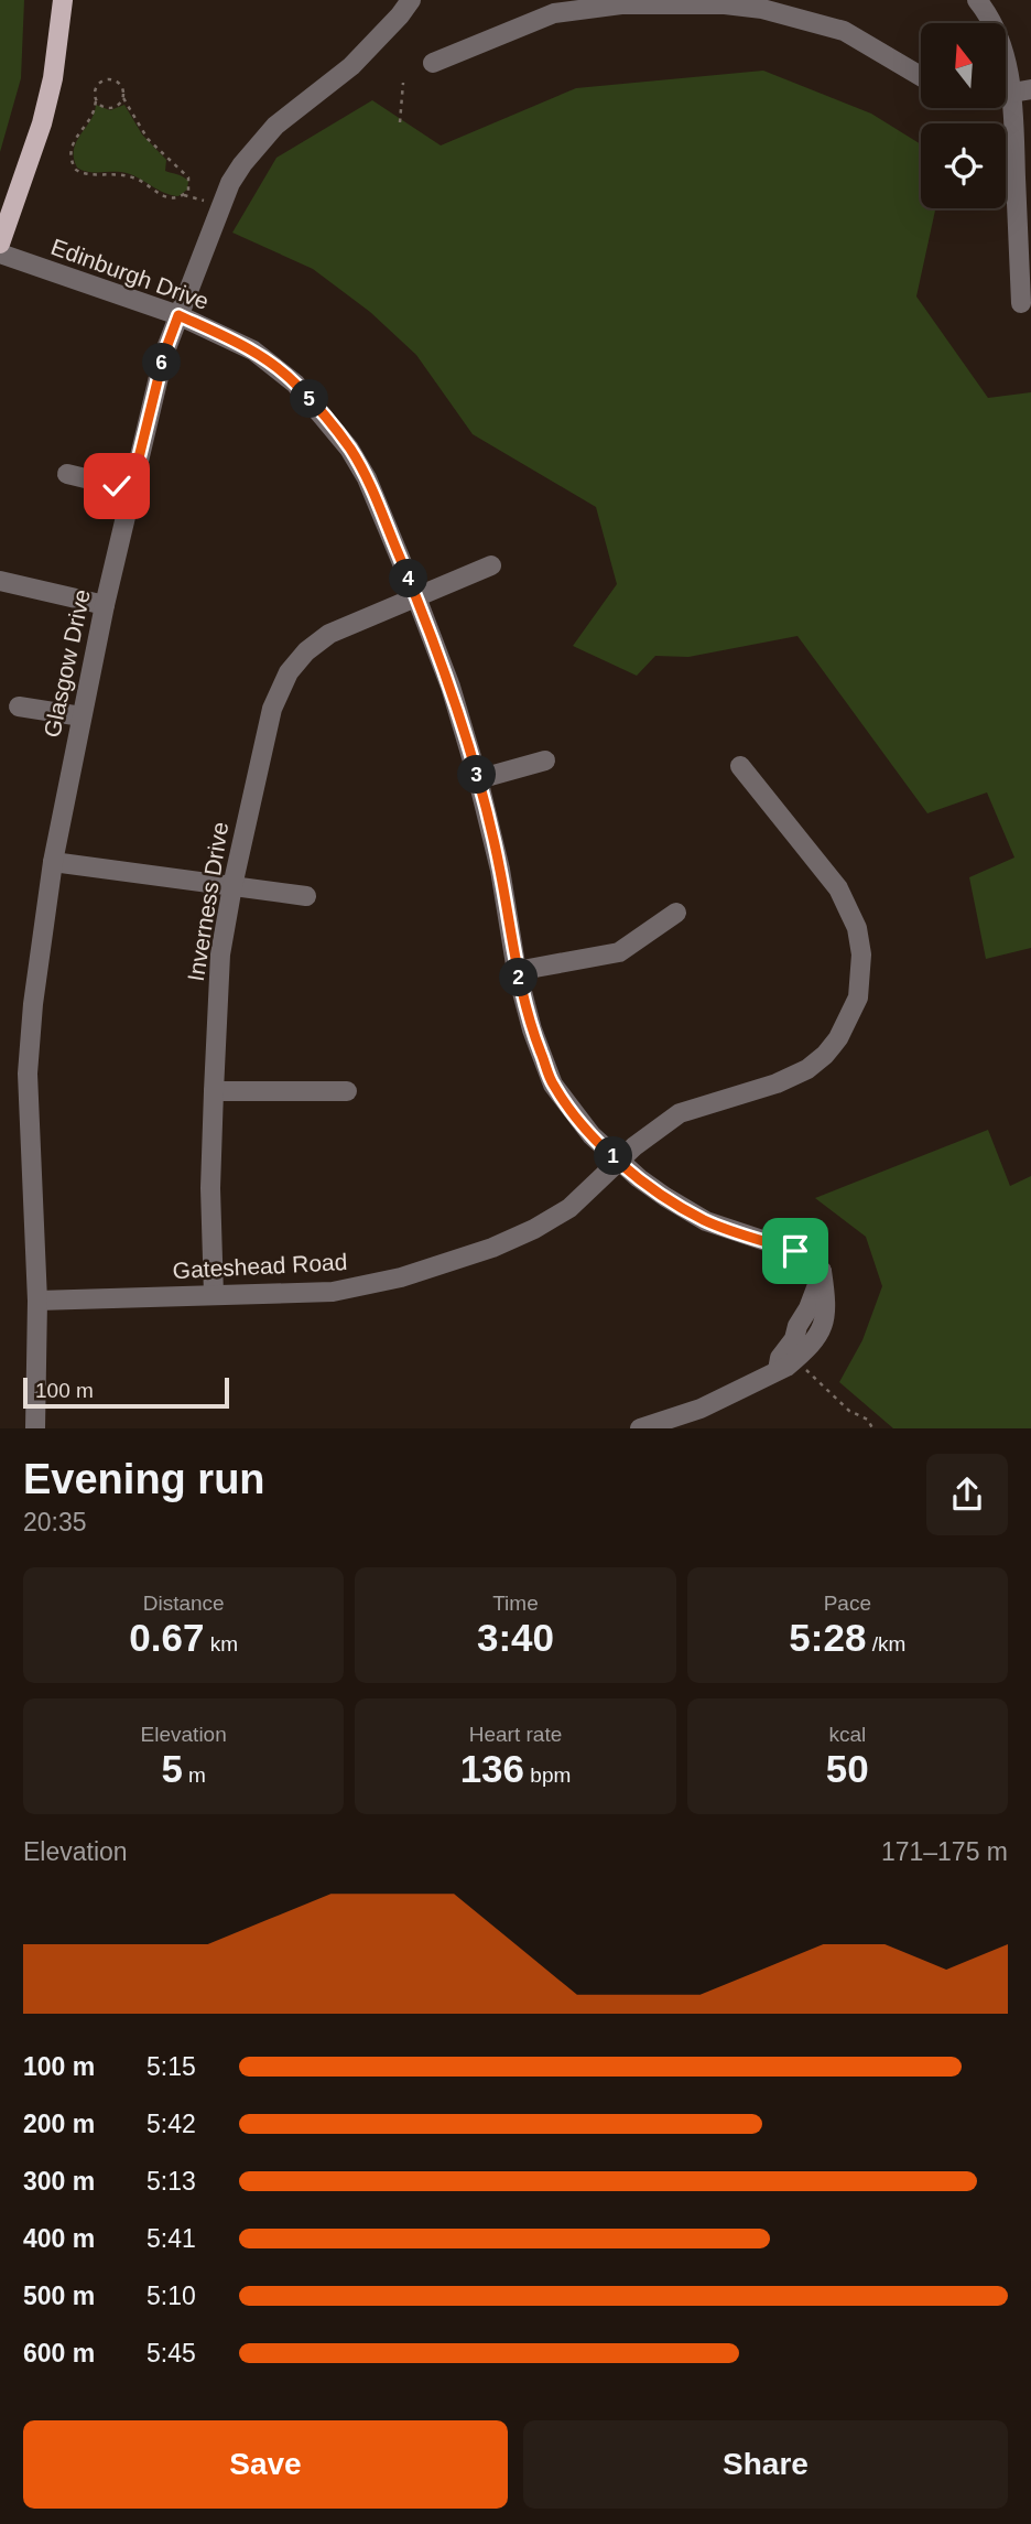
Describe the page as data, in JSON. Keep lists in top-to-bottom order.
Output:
{
  "streets": {
    "street": [
      "Edinburgh Drive",
      "Glasgow Drive",
      "Inverness Drive",
      "Gateshead Road"
    ]
  },
  "crossings": [
    ["Edinburgh Drive", "Glasgow Drive"],
    ["Edinburgh Drive", "Inverness Drive"],
    ["Edinburgh Drive", "Gateshead Road"],
    ["Glasgow Drive", "Gateshead Road"],
    ["Inverness Drive", "Gateshead Road"]
  ],
  "scale_bar": "100 m",
  "north": "top",
  "page": {
    "pins": [
      "6",
      "5",
      "4",
      "3",
      "2",
      "1"
    ],
    "scale": "100 m",
    "heading": ["Evening run", "20:35"],
    "stats": [
      ["Distance", "0.67 km"],
      ["Time", "3:40"],
      ["Pace", "5:28 /km"],
      ["Elevation", "5 m"],
      ["Heart rate", "136 bpm"],
      ["kcal", "50"]
    ],
    "chart": ["Elevation", "171–175 m"],
    "list": [
      {
        "name": "100 m",
        "note": "5:15"
      },
      {
        "name": "200 m",
        "note": "5:42"
      },
      {
        "name": "300 m",
        "note": "5:13"
      },
      {
        "name": "400 m",
        "note": "5:41"
      },
      {
        "name": "500 m",
        "note": "5:10"
      },
      {
        "name": "600 m",
        "note": "5:45"
      }
    ],
    "buttons": ["Save", "Share"]
  }
}
